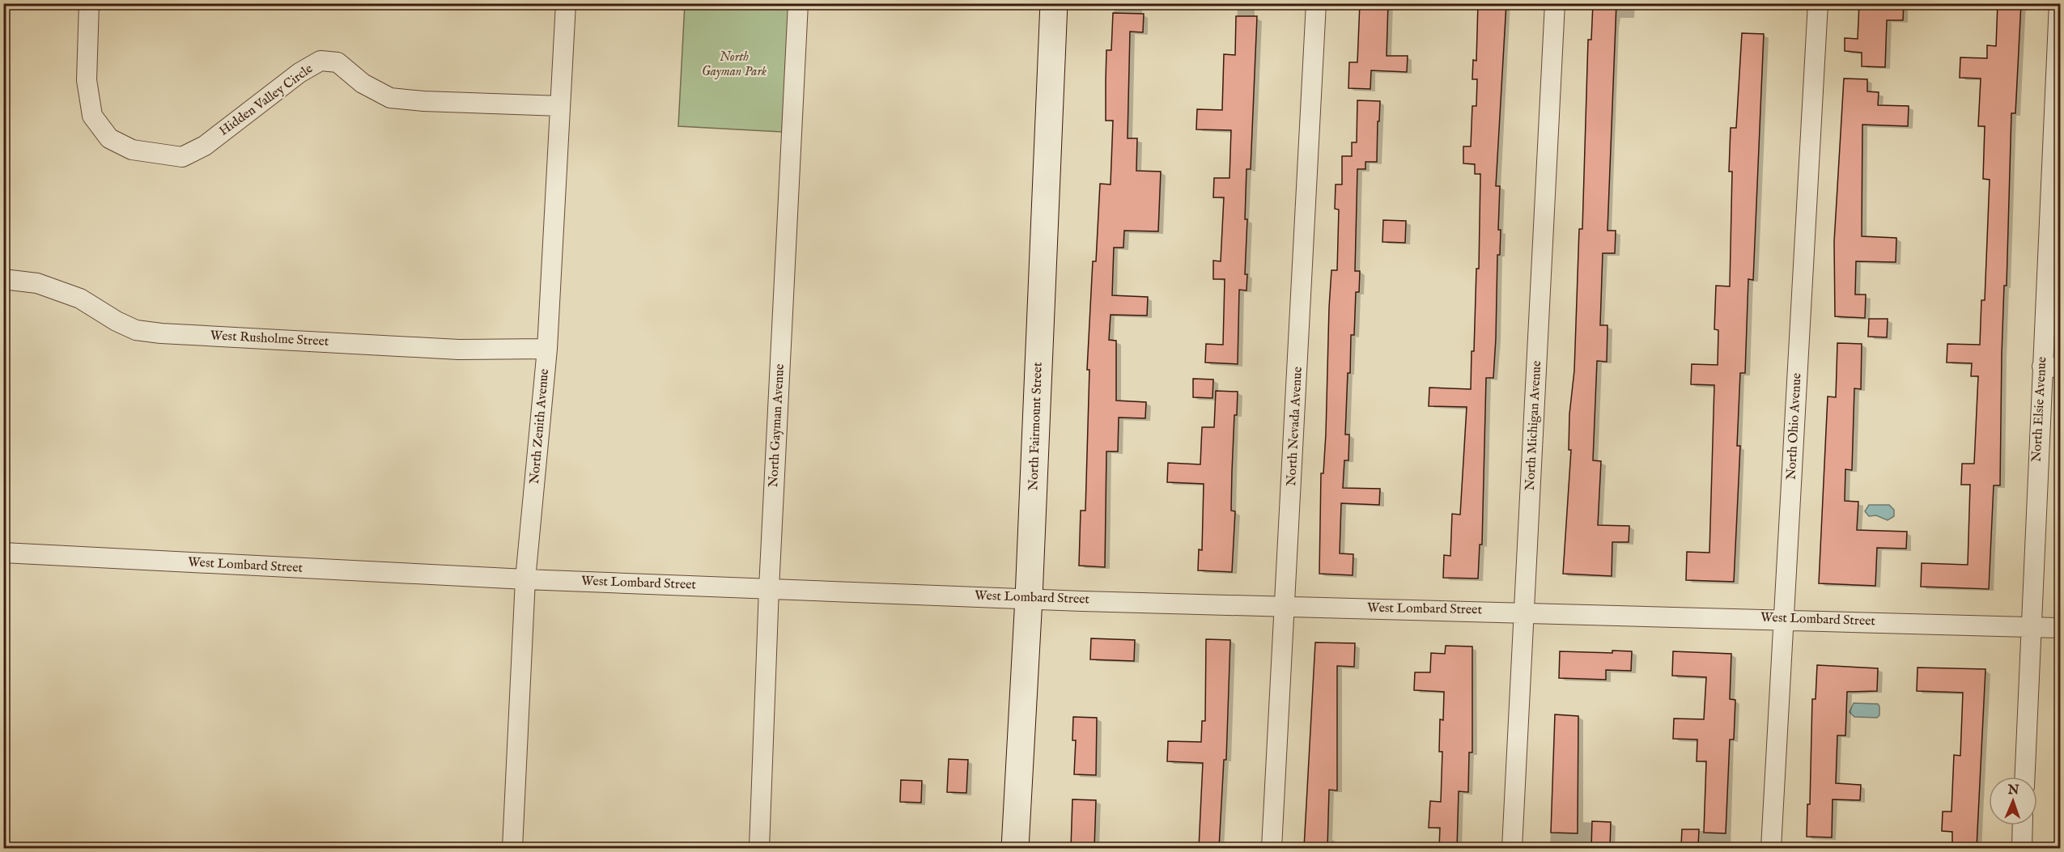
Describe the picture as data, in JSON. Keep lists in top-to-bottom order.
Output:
{
  "streets": {
    "street": [
      "Hidden Valley Circle",
      "West Rusholme Street",
      "North Elsie Avenue",
      "North Gayman Avenue",
      "North Michigan Avenue",
      "North Zenith Avenue",
      "North Fairmount Street",
      "North Nevada Avenue",
      "North Ohio Avenue",
      "West Lombard Street"
    ]
  },
  "crossings": [
    ["Hidden Valley Circle", "North Zenith Avenue"],
    ["West Rusholme Street", "North Zenith Avenue"],
    ["North Elsie Avenue", "West Lombard Street"],
    ["North Gayman Avenue", "West Lombard Street"],
    ["North Michigan Avenue", "West Lombard Street"],
    ["North Zenith Avenue", "West Lombard Street"],
    ["North Fairmount Street", "West Lombard Street"],
    ["North Nevada Avenue", "West Lombard Street"],
    ["North Ohio Avenue", "West Lombard Street"]
  ],
  "parks": ["North Gayman Park"],
  "north": "top"
}
